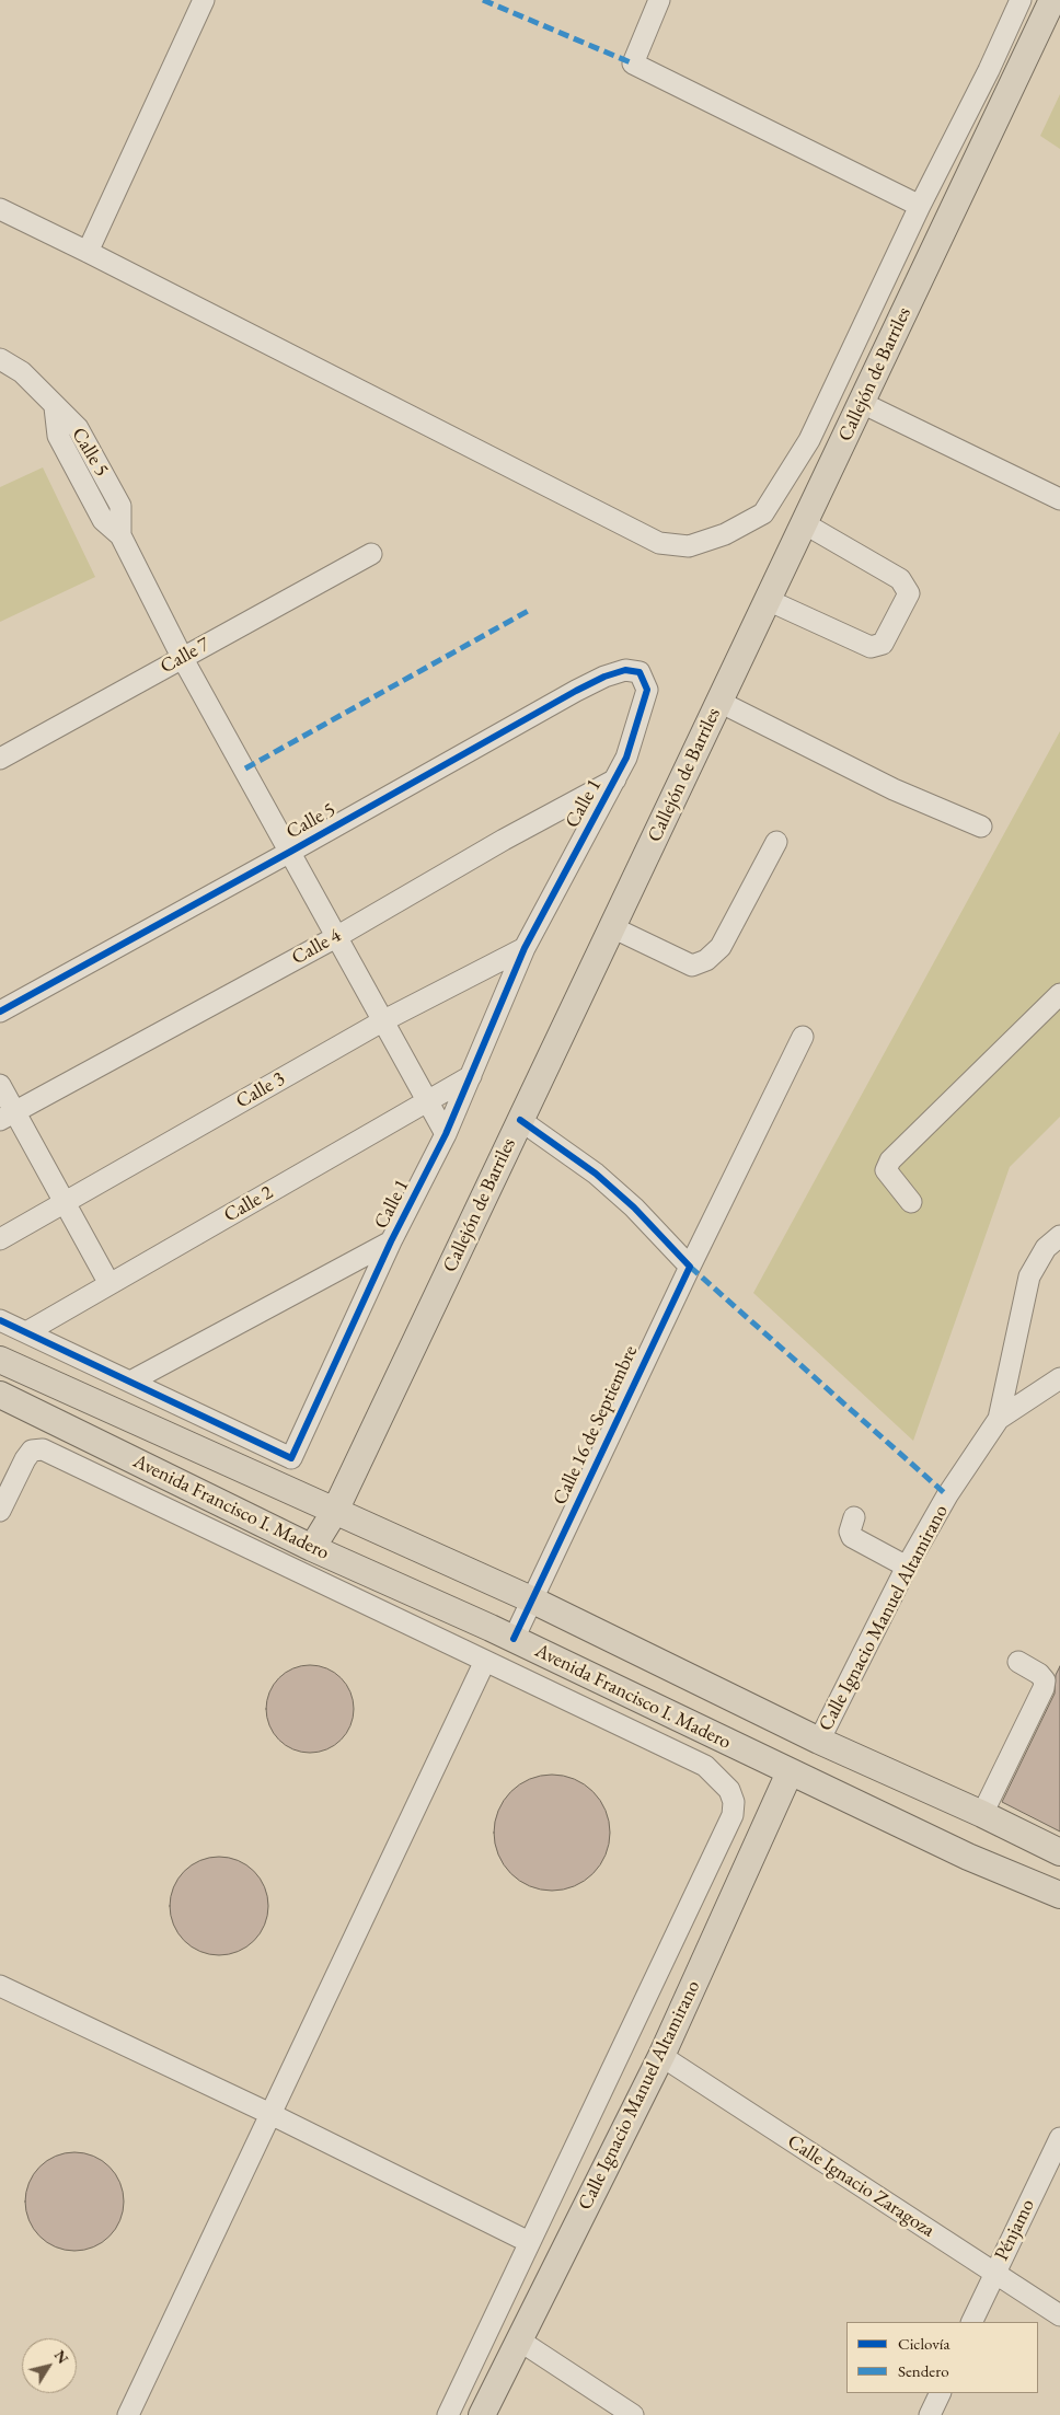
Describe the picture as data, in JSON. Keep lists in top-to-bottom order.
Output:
{
  "streets": {
    "main road": ["Callejón de Barriles", "Avenida Francisco I. Madero", "Calle Ignacio Manuel Altamirano"],
    "street": [
      "Calle 5",
      "Calle 7",
      "Calle 1",
      "Calle 4",
      "Calle 3",
      "Calle 2",
      "Calle 16 de Septiembre",
      "Calle Ignacio Zaragoza",
      "Pénjamo"
    ]
  },
  "crossings": [
    ["Callejón de Barriles", "Avenida Francisco I. Madero"],
    ["Calle 5", "Calle 7"],
    ["Calle 5", "Calle 1"],
    ["Calle 5", "Calle 4"],
    ["Calle 5", "Calle 3"],
    ["Calle 5", "Calle 2"],
    ["Calle 1", "Calle 4"],
    ["Calle 1", "Calle 3"],
    ["Calle 1", "Calle 2"],
    ["Calle 16 de Septiembre", "Avenida Francisco I. Madero"],
    ["Avenida Francisco I. Madero", "Calle Ignacio Manuel Altamirano"],
    ["Calle Ignacio Manuel Altamirano", "Calle Ignacio Zaragoza"],
    ["Calle Ignacio Zaragoza", "Pénjamo"]
  ],
  "legend": ["Ciclovía", "Sendero"],
  "north": "top right"
}
